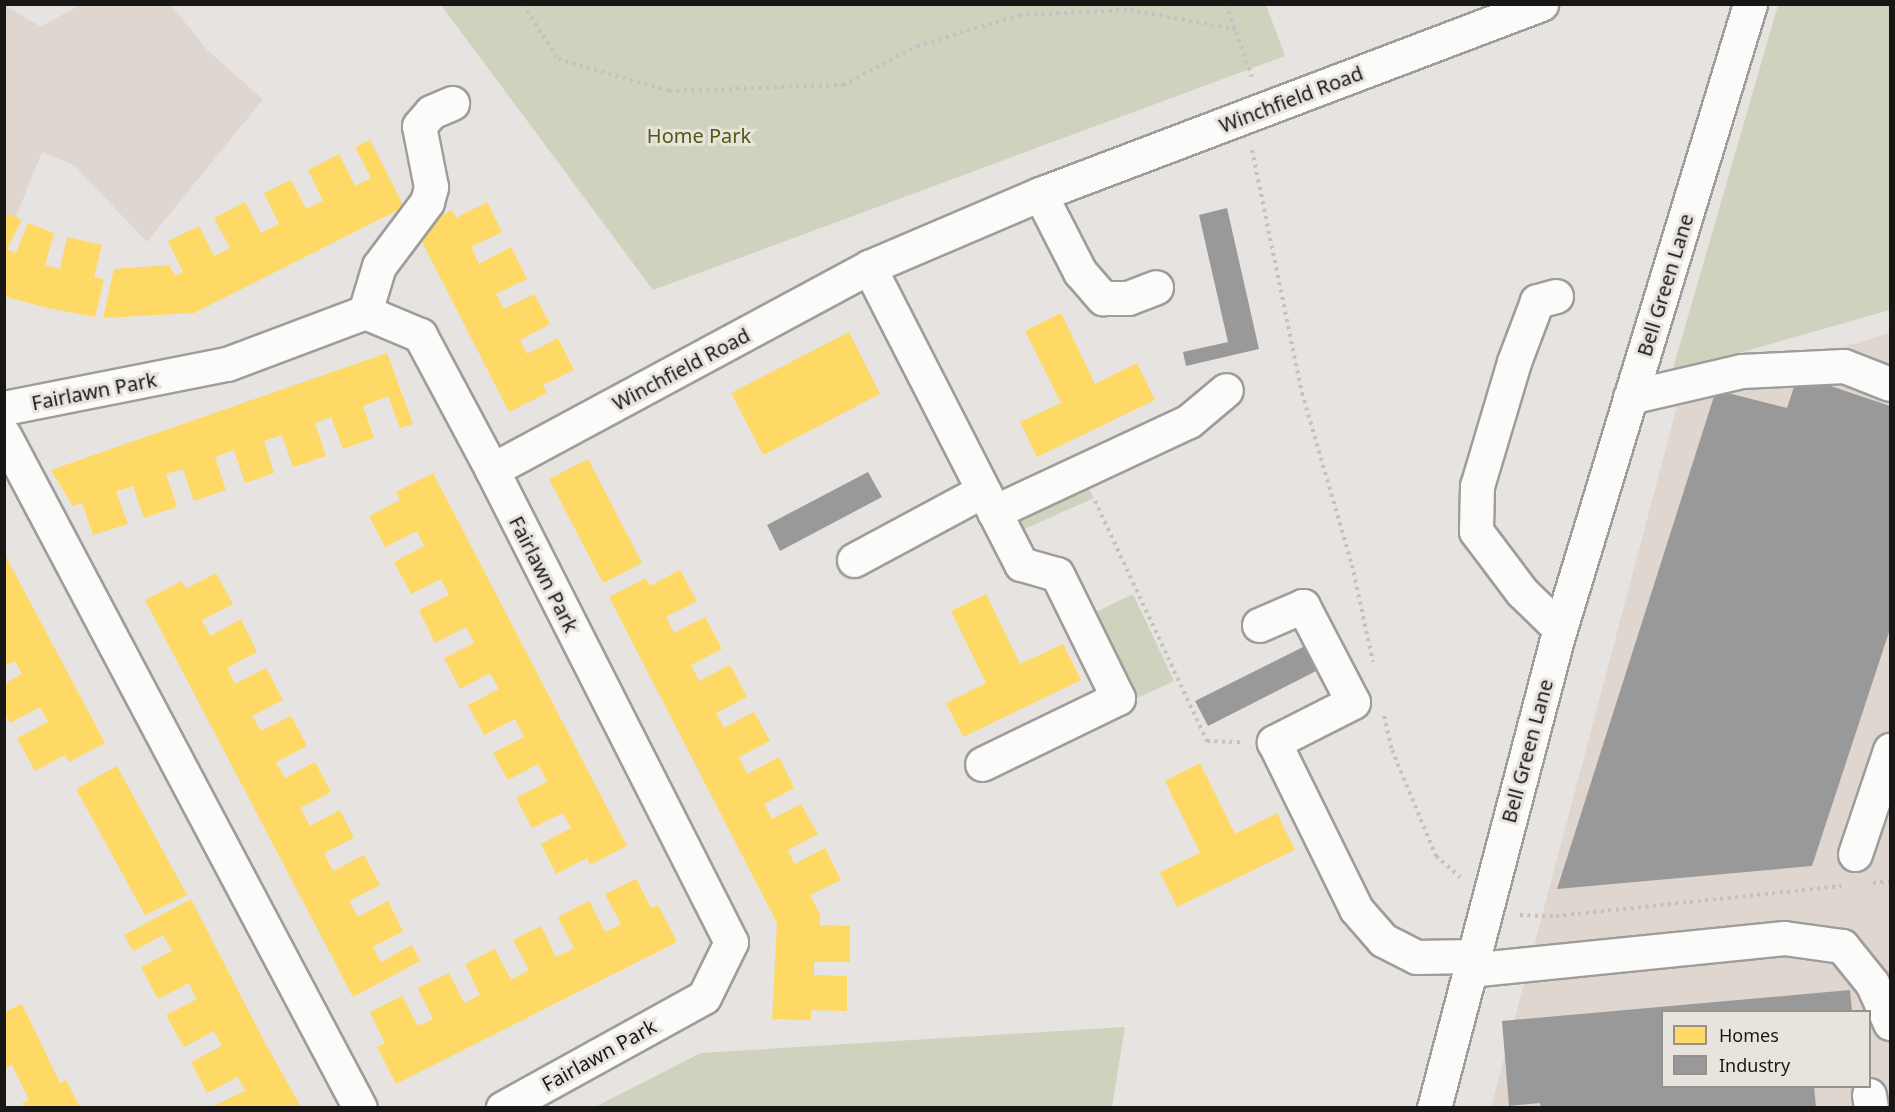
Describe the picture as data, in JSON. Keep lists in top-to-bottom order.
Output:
{
  "streets": {
    "street": ["Winchfield Road", "Bell Green Lane", "Fairlawn Park"]
  },
  "crossings": [
    ["Winchfield Road", "Fairlawn Park"]
  ],
  "parks": ["Home Park"],
  "legend": ["Homes", "Industry"]
}
